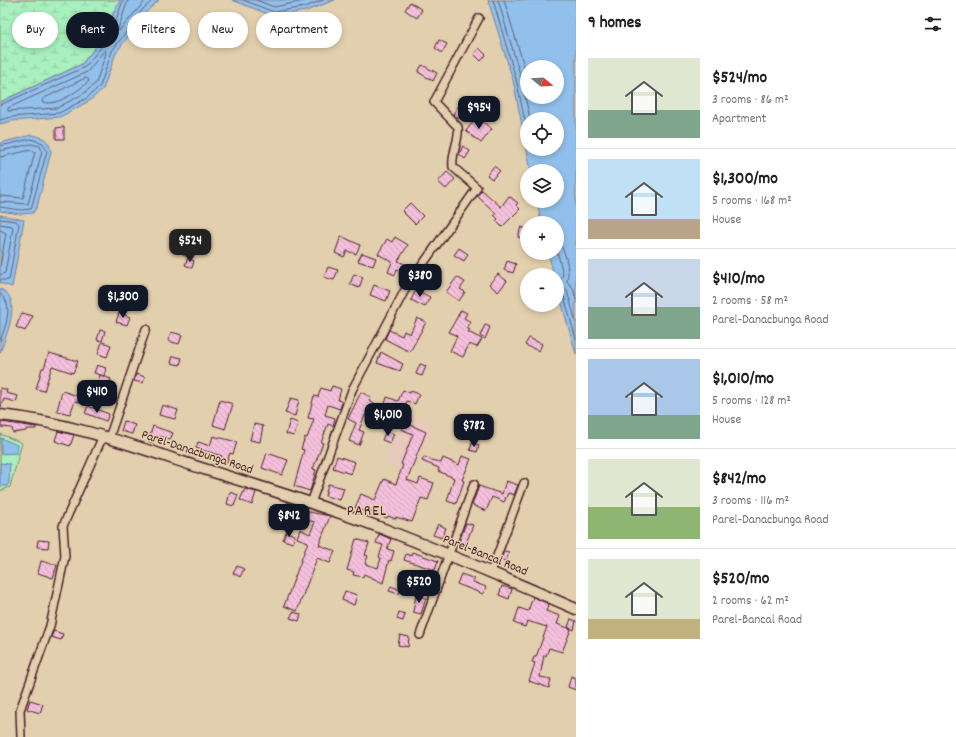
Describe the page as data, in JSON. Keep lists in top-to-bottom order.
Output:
{
  "streets": {
    "main road": ["Parel-Danacbunga Road", "Parel-Bancal Road"]
  },
  "crossings": [
    ["Parel-Danacbunga Road", "Parel-Bancal Road"]
  ],
  "districts": ["PAREL"],
  "north": "right",
  "page": {
    "heading": "9 homes",
    "chip": [
      "Buy",
      "Rent",
      "Filters",
      "New",
      "Apartment"
    ],
    "list": [
      {
        "name": "$524/mo",
        "note": "3 rooms · 86 m² · Apartment"
      },
      {
        "name": "$1,300/mo",
        "note": "5 rooms · 168 m² · House"
      },
      {
        "name": "$410/mo",
        "note": "2 rooms · 58 m² · Parel-Danacbunga Road"
      },
      {
        "name": "$1,010/mo",
        "note": "5 rooms · 128 m² · House"
      },
      {
        "name": "$842/mo",
        "note": "3 rooms · 116 m² · Parel-Danacbunga Road"
      },
      {
        "name": "$520/mo",
        "note": "2 rooms · 62 m² · Parel-Bancal Road"
      }
    ],
    "map_buttons": ["+", "−"],
    "price": [
      "$954",
      "$524",
      "$380",
      "$1,300",
      "$410",
      "$1,010",
      "$782",
      "$842",
      "$520"
    ]
  }
}
